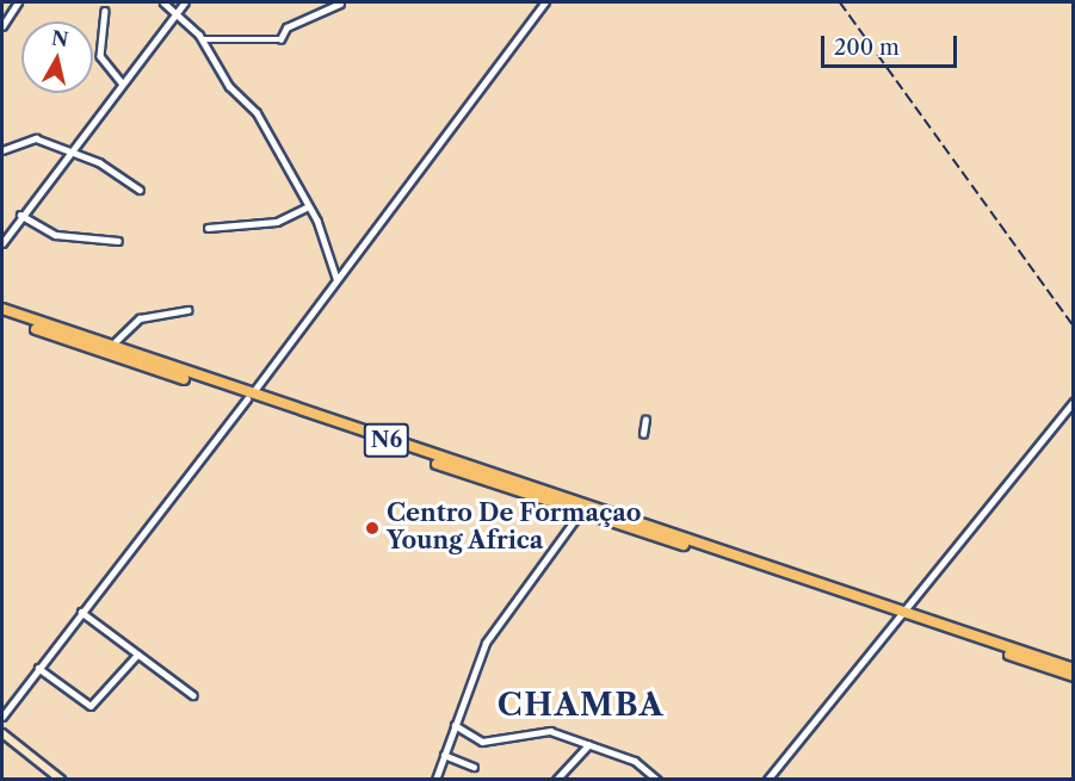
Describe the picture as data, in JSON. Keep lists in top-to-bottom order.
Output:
{
  "streets": {
    "highway": ["N6"]
  },
  "districts": ["CHAMBA"],
  "places": ["Centro De Formaçao Young Africa"],
  "scale_bar": "200 m",
  "north": "top"
}
